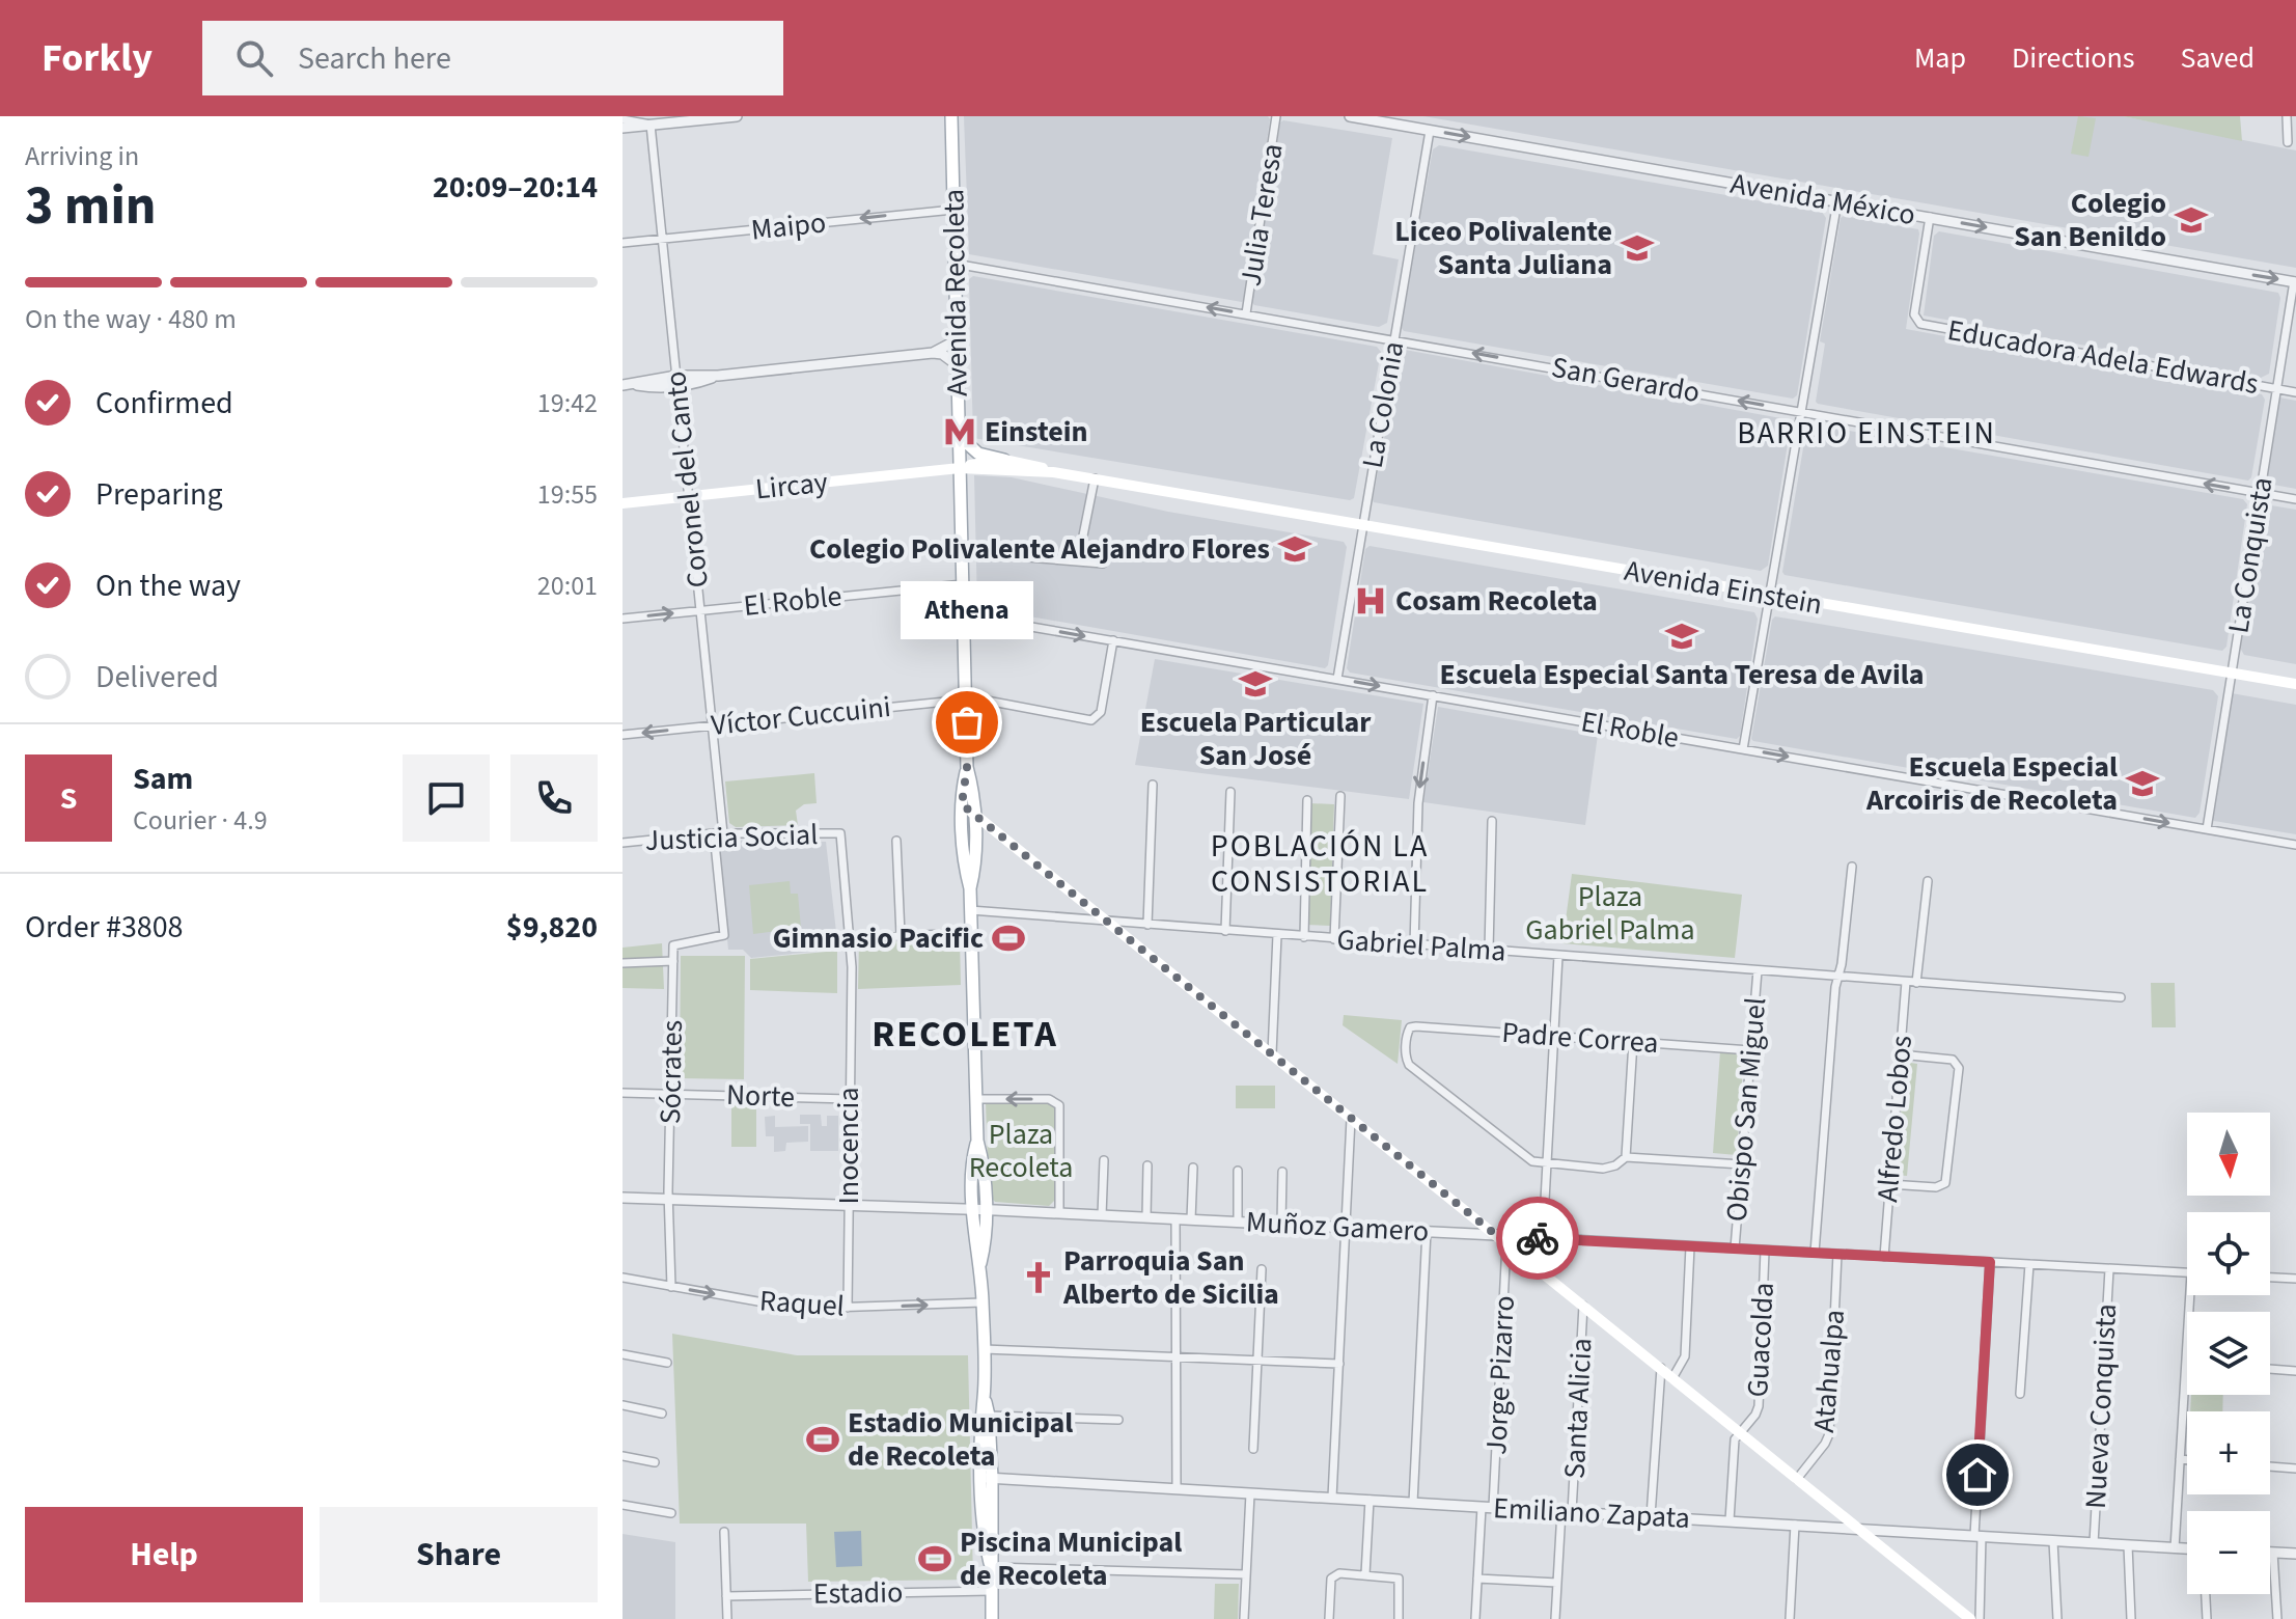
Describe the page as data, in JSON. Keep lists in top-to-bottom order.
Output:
{
  "streets": {
    "main road": ["Avenida Recoleta", "Lircay", "Avenida Einstein"],
    "street": [
      "Avenida México",
      "Julia Teresa",
      "Maipo",
      "Educadora Adela Edwards",
      "San Gerardo",
      "La Colonia",
      "Coronel del Canto",
      "La Conquista",
      "El Roble",
      "Víctor Cuccuini",
      "Justicia Social",
      "Gabriel Palma",
      "Padre Correa",
      "Sócrates",
      "Norte",
      "Obispo San Miguel",
      "Alfredo Lobos",
      "Inocencia",
      "Muñoz Gamero",
      "Raquel",
      "Guacolda",
      "Atahualpa",
      "Jorge Pizarro",
      "Nueva Conquista",
      "Santa Alicia",
      "Emiliano Zapata",
      "Estadio"
    ]
  },
  "crossings": [
    ["Avenida México", "Educadora Adela Edwards"],
    ["Avenida México", "La Colonia"],
    ["Avenida México", "La Conquista"],
    ["Julia Teresa", "San Gerardo"],
    ["Maipo", "Avenida Recoleta"],
    ["Maipo", "Coronel del Canto"],
    ["Avenida Recoleta", "San Gerardo"],
    ["Avenida Recoleta", "Lircay"],
    ["Avenida Recoleta", "Avenida Einstein"],
    ["Avenida Recoleta", "El Roble"],
    ["Avenida Recoleta", "Víctor Cuccuini"],
    ["Avenida Recoleta", "Gabriel Palma"],
    ["Avenida Recoleta", "Muñoz Gamero"],
    ["Avenida Recoleta", "Raquel"],
    ["Avenida Recoleta", "Emiliano Zapata"],
    ["Avenida Recoleta", "Estadio"],
    ["Educadora Adela Edwards", "La Conquista"],
    ["San Gerardo", "La Colonia"],
    ["San Gerardo", "La Conquista"],
    ["La Colonia", "Avenida Einstein"],
    ["La Colonia", "El Roble"],
    ["Coronel del Canto", "Lircay"],
    ["Coronel del Canto", "El Roble"],
    ["Coronel del Canto", "Víctor Cuccuini"],
    ["Coronel del Canto", "Justicia Social"],
    ["Coronel del Canto", "Sócrates"],
    ["Lircay", "Avenida Einstein"],
    ["La Conquista", "Avenida Einstein"],
    ["La Conquista", "El Roble"],
    ["El Roble", "Víctor Cuccuini"],
    ["Justicia Social", "Inocencia"],
    ["Gabriel Palma", "Obispo San Miguel"],
    ["Gabriel Palma", "Alfredo Lobos"],
    ["Padre Correa", "Obispo San Miguel"],
    ["Sócrates", "Norte"],
    ["Sócrates", "Muñoz Gamero"],
    ["Sócrates", "Raquel"],
    ["Norte", "Inocencia"],
    ["Obispo San Miguel", "Muñoz Gamero"],
    ["Alfredo Lobos", "Muñoz Gamero"],
    ["Inocencia", "Muñoz Gamero"],
    ["Inocencia", "Raquel"],
    ["Muñoz Gamero", "Guacolda"],
    ["Muñoz Gamero", "Atahualpa"],
    ["Muñoz Gamero", "Nueva Conquista"],
    ["Guacolda", "Emiliano Zapata"],
    ["Jorge Pizarro", "Emiliano Zapata"],
    ["Nueva Conquista", "Emiliano Zapata"],
    ["Santa Alicia", "Emiliano Zapata"]
  ],
  "one_way": [
    "Avenida México",
    "Maipo",
    "San Gerardo",
    "El Roble",
    "Raquel"
  ],
  "districts": ["BARRIO EINSTEIN", "POBLACIÓN LA CONSISTORIAL", "RECOLETA"],
  "parks": ["Plaza Gabriel Palma", "Plaza Recoleta"],
  "places": {
    "school or university": [
      "Colegio San Benildo",
      "Liceo Polivalente Santa Juliana",
      "Colegio Polivalente Alejandro Flores",
      "Escuela Especial Santa Teresa de Avila",
      "Escuela Particular San José",
      "Escuela Especial Arcoiris de Recoleta"
    ],
    "metro station": ["Einstein"],
    "hospital": ["Cosam Recoleta"],
    "other": ["Athena"],
    "sports": ["Gimnasio Pacific", "Estadio Municipal de Recoleta", "Piscina Municipal de Recoleta"],
    "church": ["Parroquia San Alberto de Sicilia"]
  },
  "north": "bottom",
  "page": {
    "header": "Forkly",
    "search": "Search here",
    "nav": ["Map", "Directions", "Saved"],
    "heading": ["3 min", "Arriving in", "20:09–20:14"],
    "panel": [
      "Sam",
      "Courier · 4.9",
      "Order #3808",
      "$9,820"
    ],
    "bar": "On the way · 480 m",
    "list": [
      ["Confirmed", "19:42"],
      ["Preparing", "19:55"],
      ["On the way", "20:01"],
      "Delivered"
    ],
    "bubble": "Athena",
    "round": "S",
    "map_buttons": ["+", "−"],
    "buttons": ["Help", "Share"]
  }
}
